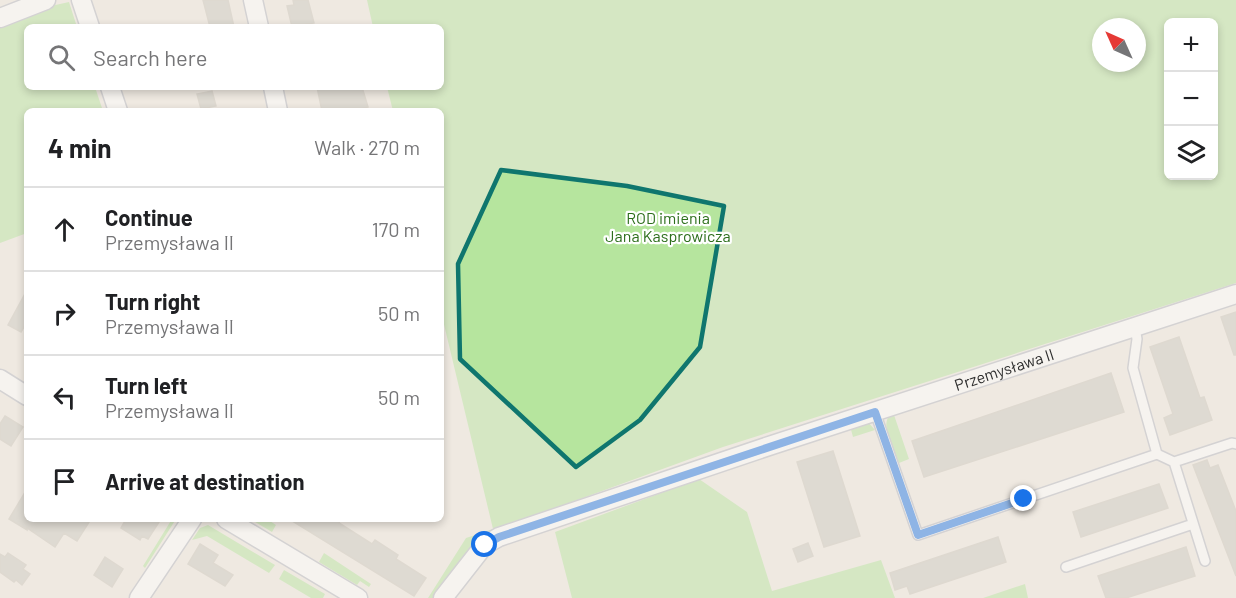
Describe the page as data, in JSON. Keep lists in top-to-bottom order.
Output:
{
  "streets": {
    "street": ["Przemysława II"]
  },
  "parks": ["ROD imienia Jana Kasprowicza"],
  "north": "top left",
  "page": {
    "map_buttons": ["+", "−"],
    "search": "Search here",
    "heading": ["4 min", "Walk · 270 m"],
    "list": [
      ["Continue", "Przemysława II", "170 m"],
      ["Turn right", "Przemysława II", "50 m"],
      ["Turn left", "Przemysława II", "50 m"],
      "Arrive at destination"
    ]
  }
}
